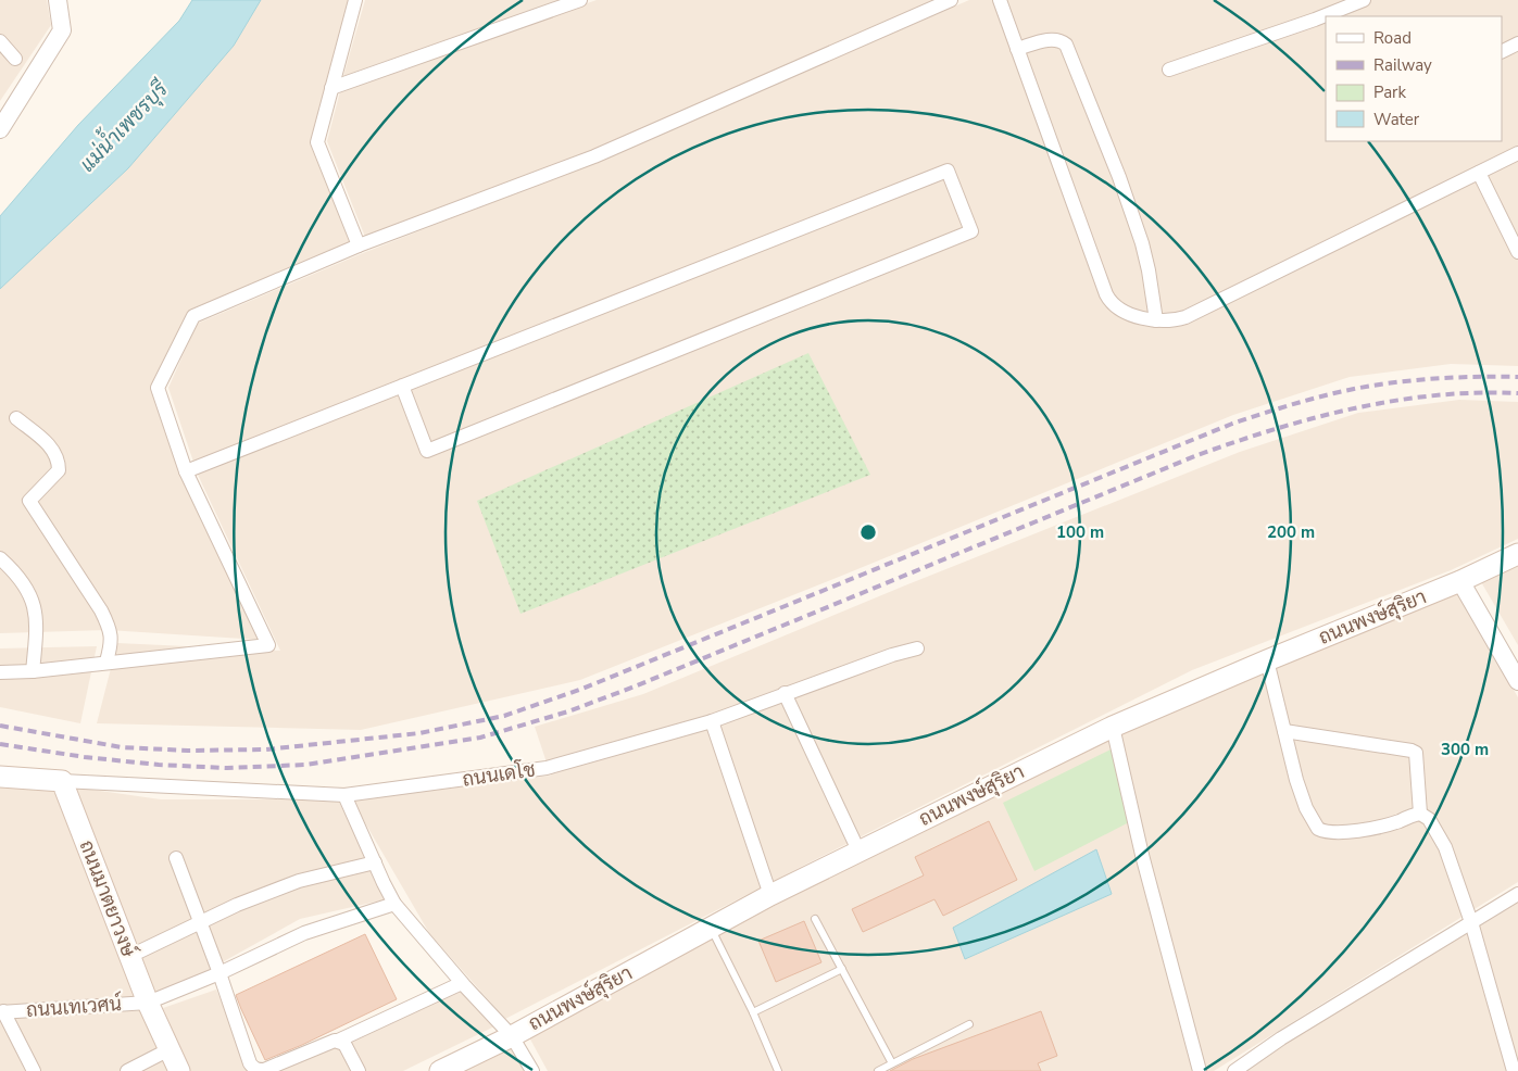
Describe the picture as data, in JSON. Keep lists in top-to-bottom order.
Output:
{
  "streets": {
    "main road": ["ถนนพงษ์สุริยา", "ถนนมาตยาวงษ์"],
    "street": ["ถนนเดโช", "ถนนเทเวศน์"]
  },
  "crossings": [
    ["ถนนเดโช", "ถนนมาตยาวงษ์"],
    ["ถนนมาตยาวงษ์", "ถนนเทเวศน์"]
  ],
  "water": ["แม่น้ำเพชรบุรี"],
  "legend": [
    "Road",
    "Railway",
    "Park",
    "Water"
  ],
  "rings": ["100 m", "200 m", "300 m"]
}
